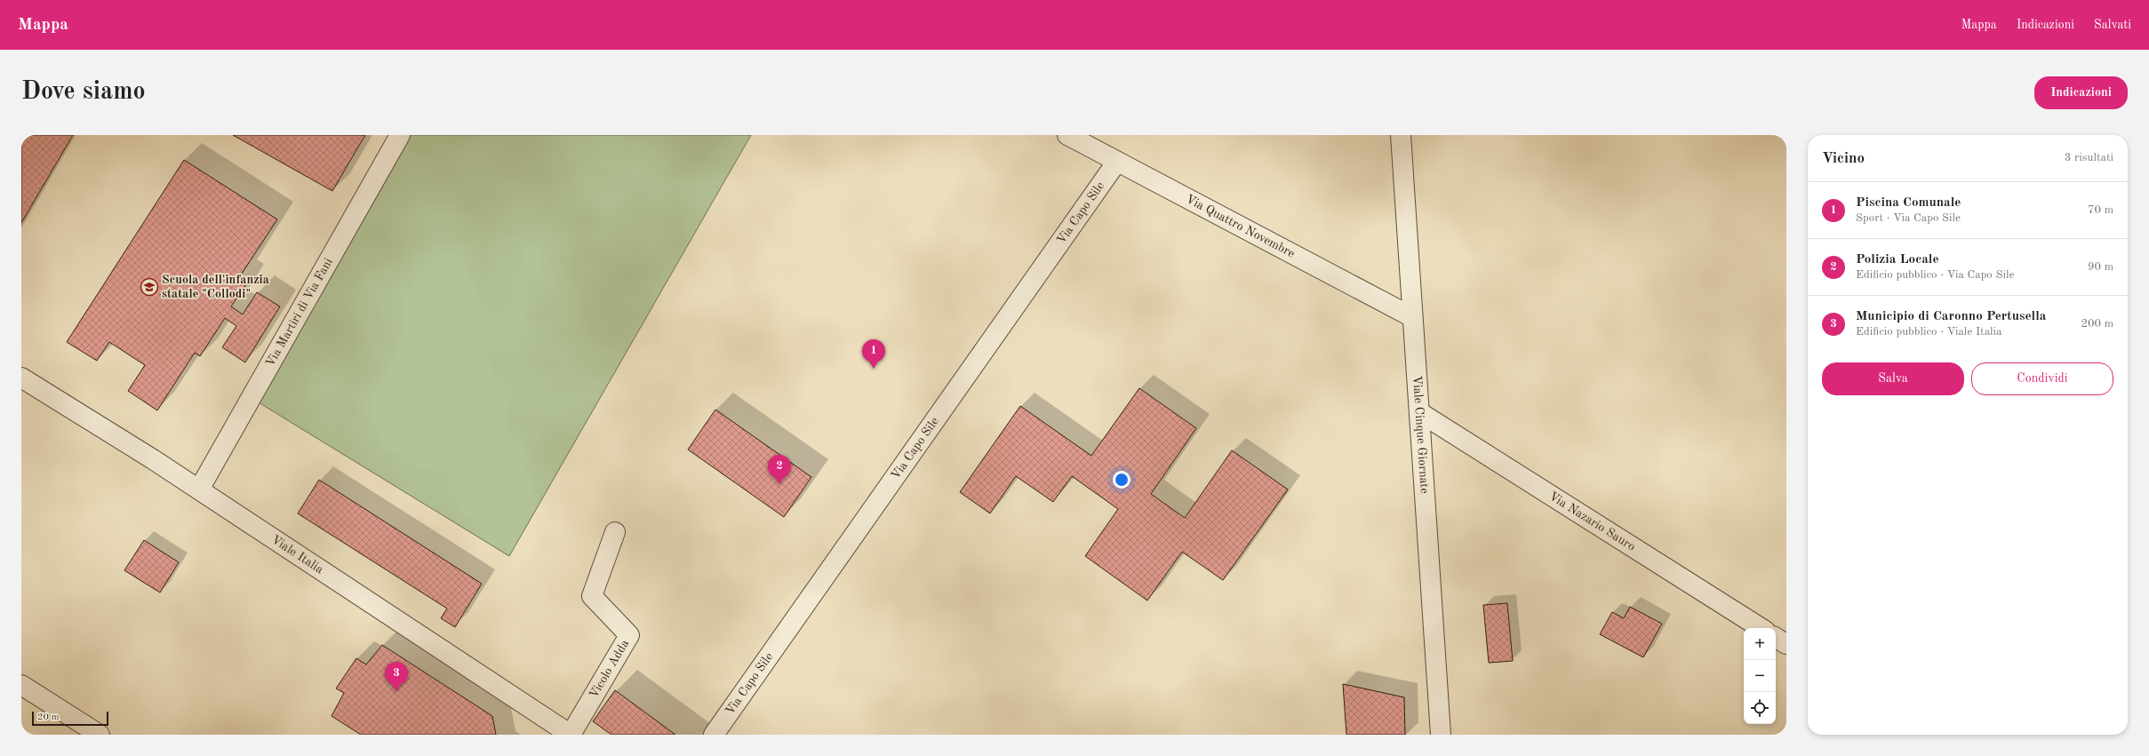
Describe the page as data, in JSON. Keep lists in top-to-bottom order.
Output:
{
  "streets": {
    "street": [
      "Via Capo Sile",
      "Via Quattro Novembre",
      "Via Martiri di Via Fani",
      "Viale Cinque Giornate",
      "Via Nazario Sauro",
      "Viale Italia",
      "Vicolo Adda"
    ]
  },
  "crossings": [
    ["Via Capo Sile", "Via Quattro Novembre"],
    ["Via Quattro Novembre", "Viale Cinque Giornate"],
    ["Via Martiri di Via Fani", "Viale Italia"],
    ["Viale Cinque Giornate", "Via Nazario Sauro"],
    ["Viale Italia", "Vicolo Adda"]
  ],
  "places": {
    "school or university": ["Scuola dell'infanzia statale \"Collodi\""]
  },
  "scale_bar": "20 m",
  "page": {
    "header": "Mappa",
    "nav": ["Mappa", "Indicazioni", "Salvati"],
    "buttons": [
      "Indicazioni",
      ["Salva", "Condividi"]
    ],
    "title": "Dove siamo",
    "heading": ["Vicino", "3 risultati"],
    "list": [
      {
        "mark": "1",
        "name": "Piscina Comunale",
        "note": "Sport · Via Capo Sile",
        "value": "70 m"
      },
      {
        "mark": "2",
        "name": "Polizia Locale",
        "note": "Edificio pubblico · Via Capo Sile",
        "value": "90 m"
      },
      {
        "mark": "3",
        "name": "Municipio di Caronno Pertusella",
        "note": "Edificio pubblico · Viale Italia",
        "value": "200 m"
      }
    ],
    "pins": ["1", "2", "3"],
    "map_buttons": ["+", "−"],
    "scale": "20 m"
  }
}
